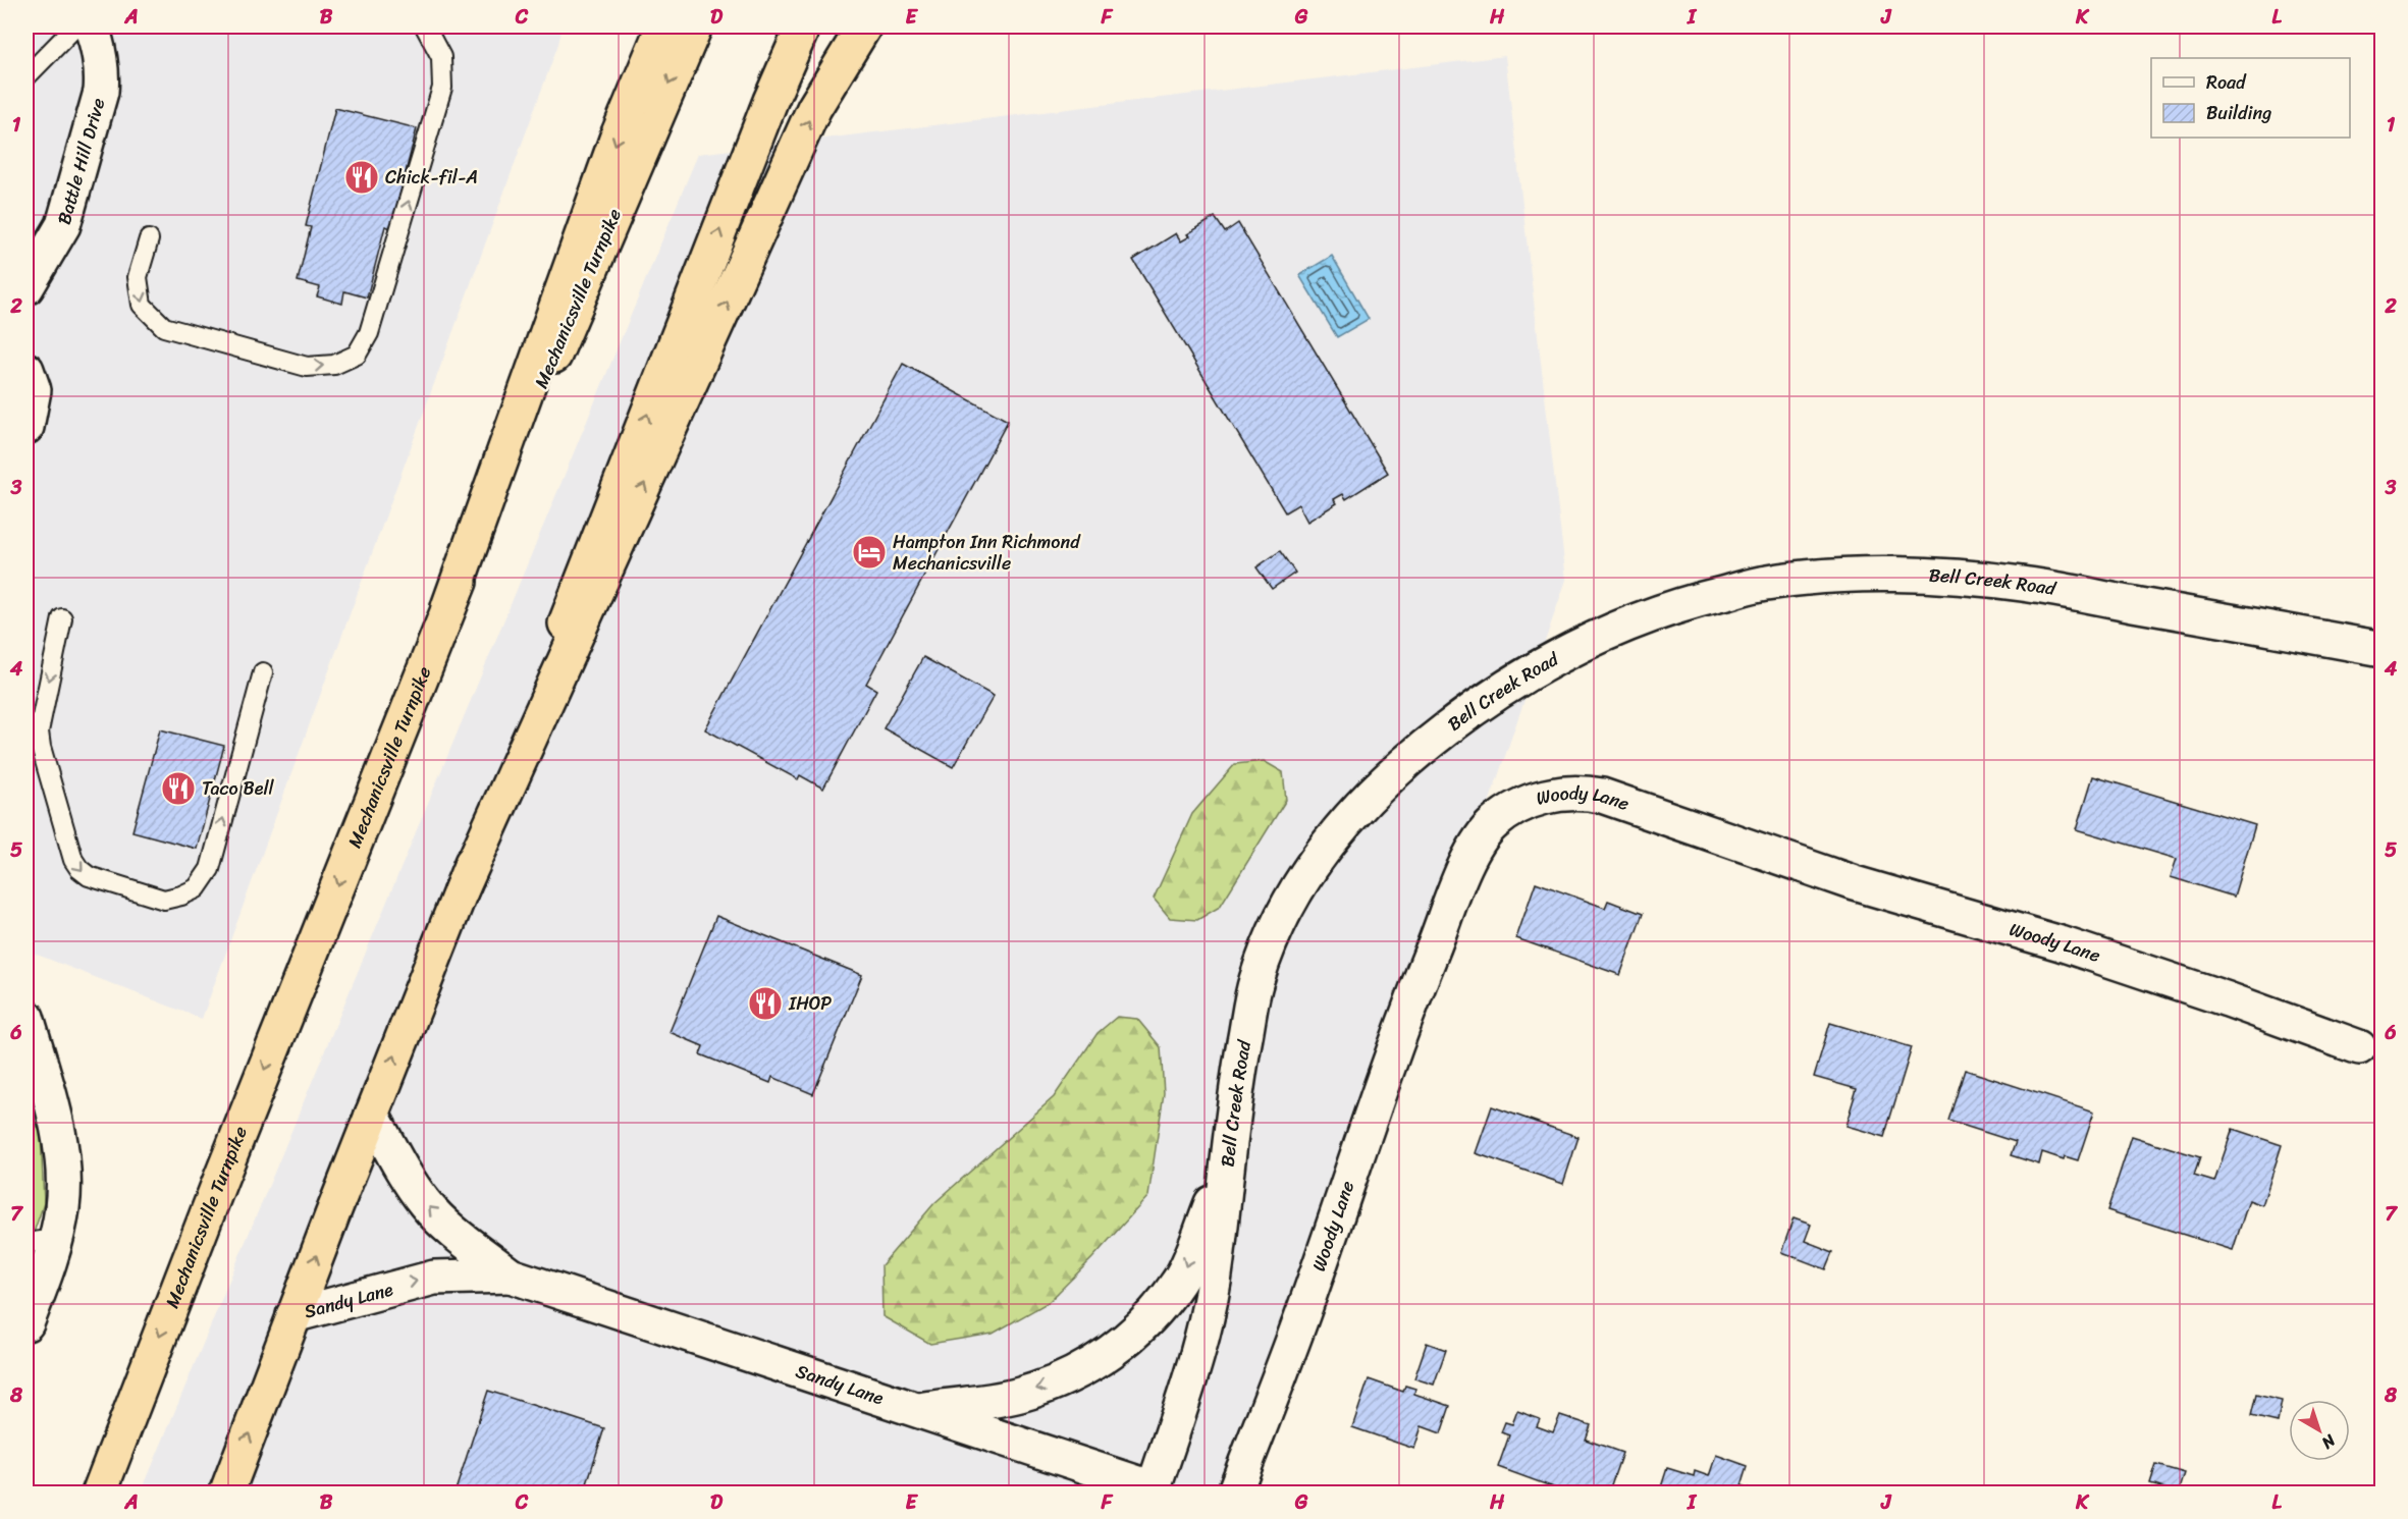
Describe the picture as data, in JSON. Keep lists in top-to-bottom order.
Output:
{
  "streets": {
    "highway": ["Mechanicsville Turnpike"],
    "street": [
      "Battle Hill Drive",
      "Bell Creek Road",
      "Woody Lane",
      "Sandy Lane"
    ]
  },
  "crossings": [
    ["Bell Creek Road", "Sandy Lane"]
  ],
  "places": {
    "restaurant": ["Chick-fil-A", "Taco Bell", "IHOP"],
    "hotel": ["Hampton Inn Richmond Mechanicsville"]
  },
  "legend": ["Road", "Building"],
  "north": "bottom right",
  "grid": {
    "columns": [
      "A",
      "B",
      "C",
      "D",
      "E",
      "F",
      "G",
      "H",
      "I",
      "J",
      "K",
      "L"
    ],
    "rows": [
      "1",
      "2",
      "3",
      "4",
      "5",
      "6",
      "7",
      "8"
    ]
  }
}
